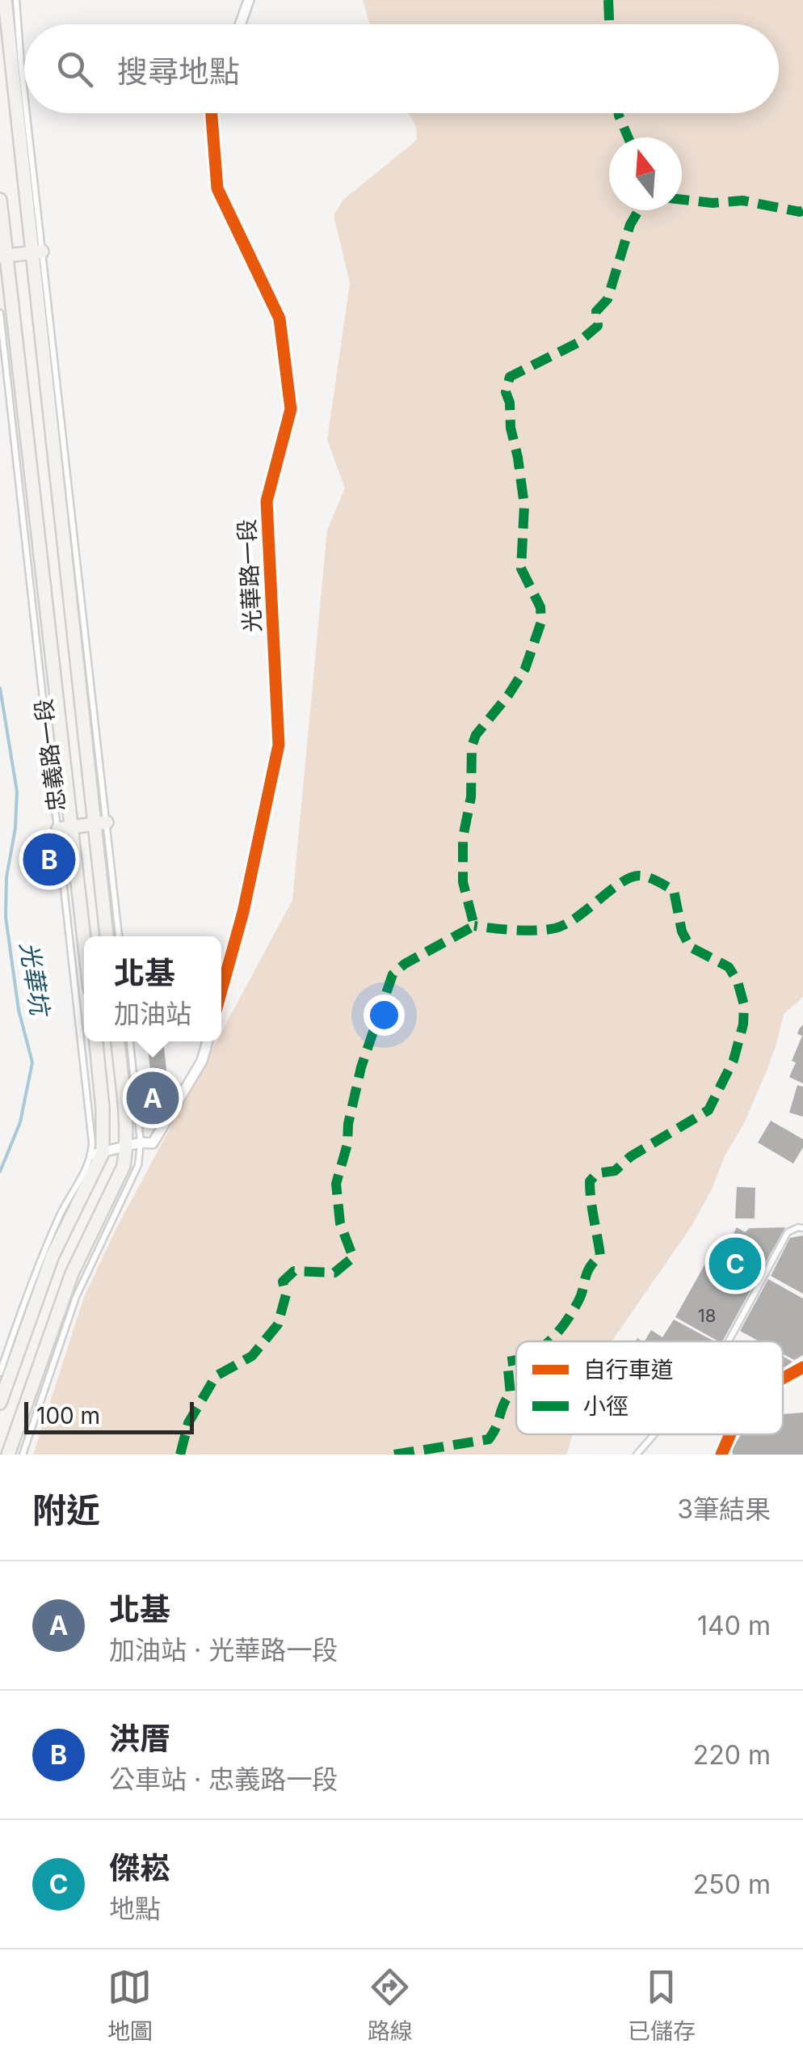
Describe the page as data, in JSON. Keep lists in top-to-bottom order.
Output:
{
  "streets": {
    "main road": ["忠義路一段"],
    "street": ["光華路一段"]
  },
  "water": ["光華坑"],
  "house_numbers": ["18"],
  "legend": ["自行車道", "小徑"],
  "scale_bar": "100 m",
  "north": "top",
  "page": {
    "search": "搜尋地點",
    "pins": ["B", "A", "C"],
    "popup": ["北基", "加油站"],
    "scale": "100 m",
    "heading": ["附近", "3筆結果"],
    "list": [
      {
        "mark": "A",
        "name": "北基",
        "note": "加油站 · 光華路一段",
        "value": "140 m"
      },
      {
        "mark": "B",
        "name": "洪厝",
        "note": "公車站 · 忠義路一段",
        "value": "220 m"
      },
      {
        "mark": "C",
        "name": "傑崧",
        "note": "地點",
        "value": "250 m"
      }
    ],
    "nav": ["地圖", "路線", "已儲存"]
  }
}
